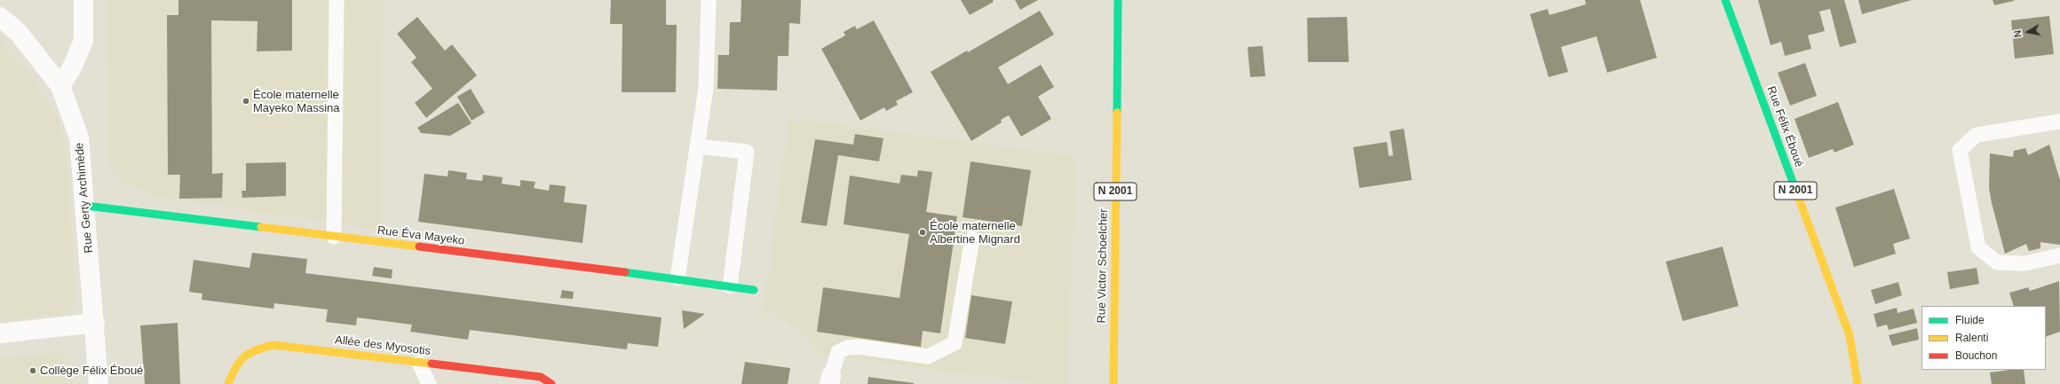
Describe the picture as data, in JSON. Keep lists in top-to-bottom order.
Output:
{
  "streets": {
    "street": [
      "Rue Félix Éboué",
      "N 2001",
      "Rue Gerty Archimède",
      "Rue Éva Mayeko",
      "Rue Victor Schoelcher",
      "Allée des Myosotis"
    ]
  },
  "crossings": [
    ["Rue Gerty Archimède", "Rue Éva Mayeko"]
  ],
  "places": ["École maternelle Mayeko Massina", "École maternelle Albertine Mignard", "Collège Félix Éboué"],
  "legend": ["Fluide", "Ralenti", "Bouchon"],
  "north": "left"
}
